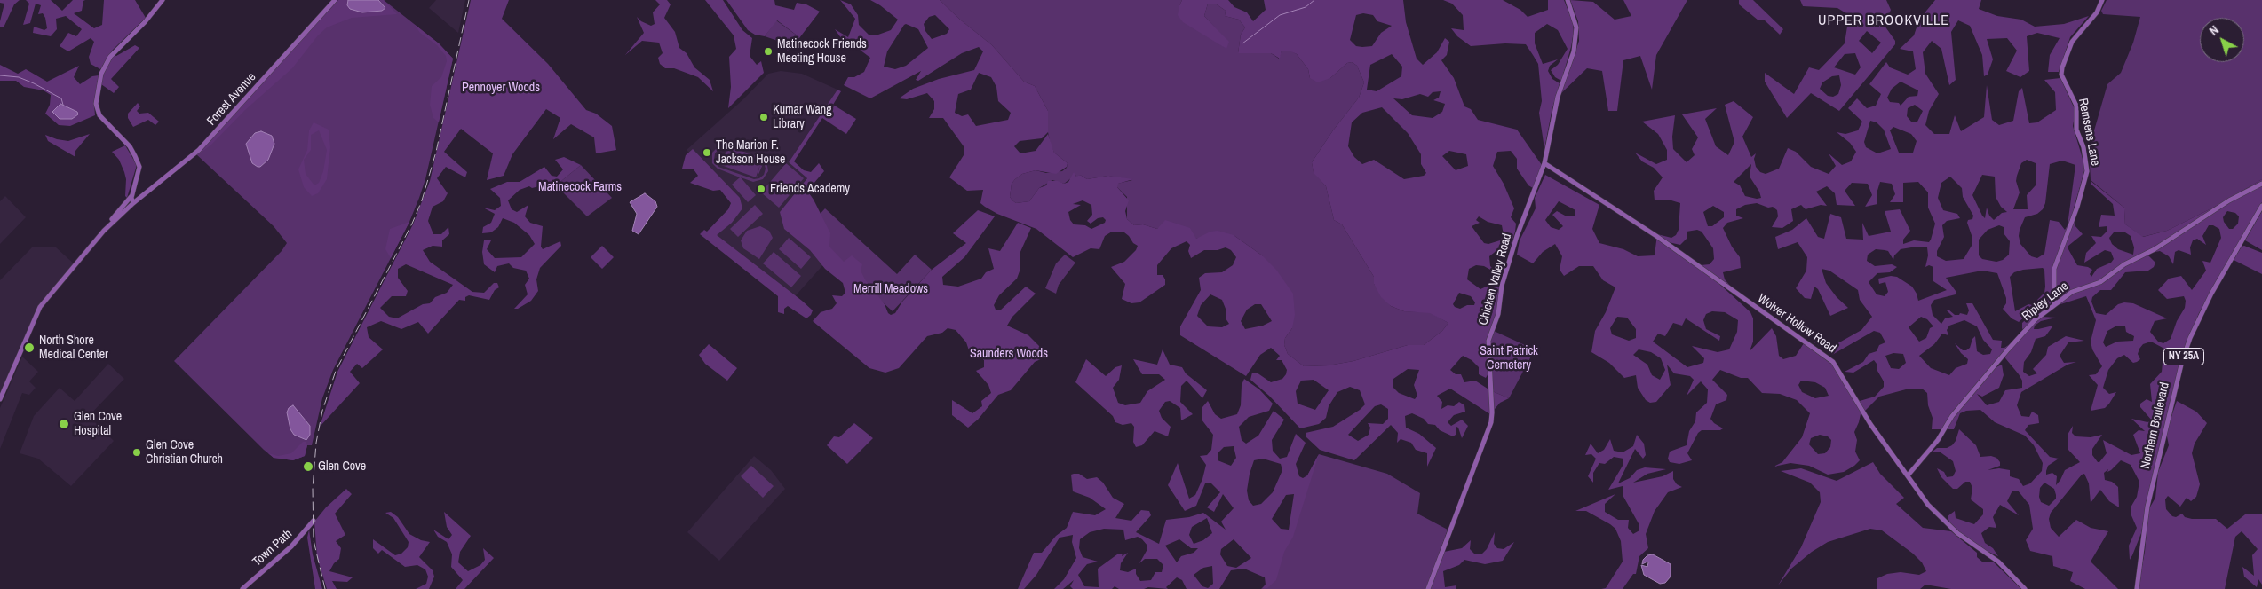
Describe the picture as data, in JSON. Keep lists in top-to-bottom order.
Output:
{
  "streets": {
    "main road": [
      "Forest Avenue",
      "Remsens Lane",
      "Chicken Valley Road",
      "Ripley Lane",
      "Wolver Hollow Road",
      "NY 25A",
      "Northern Boulevard",
      "Town Path"
    ]
  },
  "crossings": [
    ["Remsens Lane", "Ripley Lane"],
    ["Chicken Valley Road", "Wolver Hollow Road"],
    ["Ripley Lane", "Wolver Hollow Road"]
  ],
  "districts": ["UPPER BROOKVILLE"],
  "parks": [
    "Pennoyer Woods",
    "Matinecock Farms",
    "Merrill Meadows",
    "Saint Patrick Cemetery",
    "Saunders Woods"
  ],
  "places": [
    "Matinecock Friends Meeting House",
    "Kumar Wang Library",
    "The Marion F. Jackson House",
    "Friends Academy",
    "North Shore Medical Center",
    "Glen Cove Hospital",
    "Glen Cove Christian Church",
    "Glen Cove"
  ],
  "north": "top left"
}
